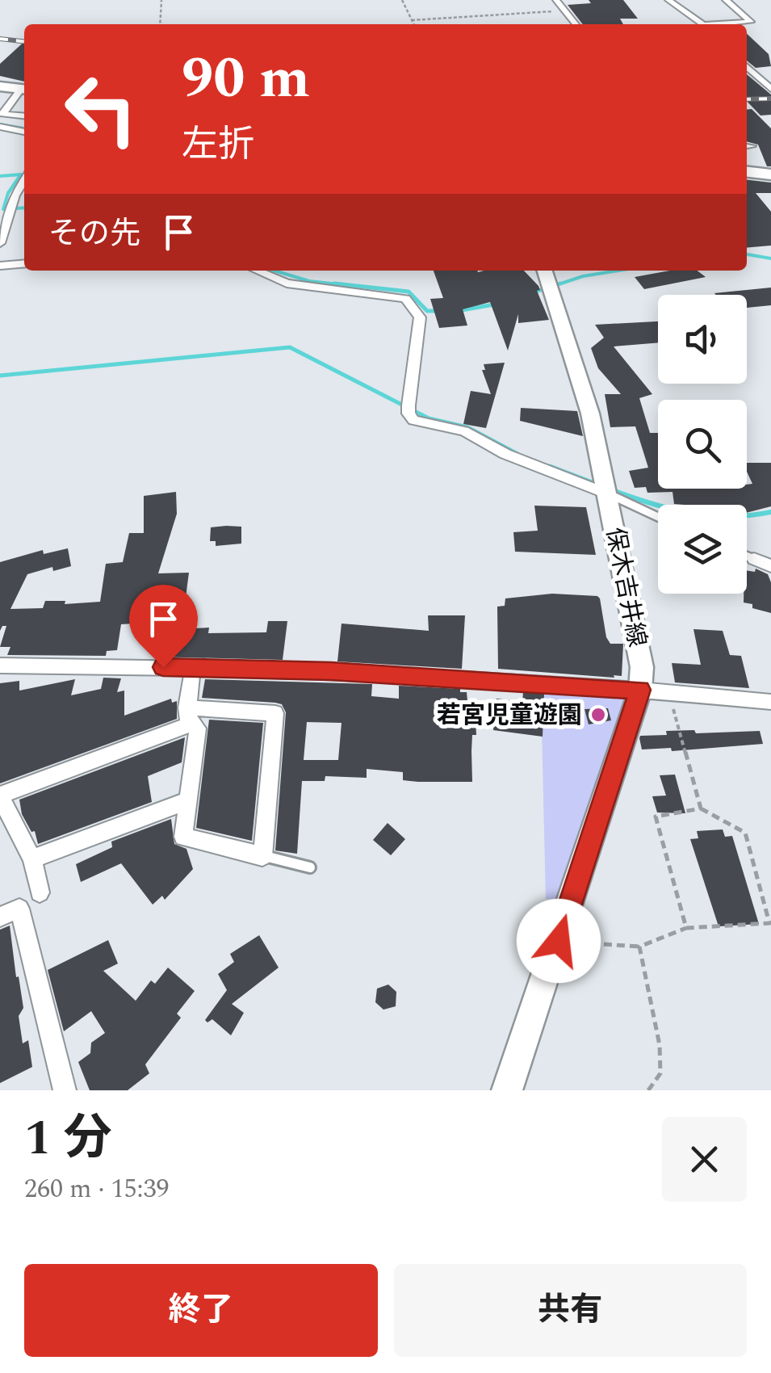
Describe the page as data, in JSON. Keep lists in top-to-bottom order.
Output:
{
  "streets": {
    "main road": ["保木吉井線"]
  },
  "places": ["若宮児童遊園"],
  "page": {
    "turn": ["90 m", "左折"],
    "then": "その先",
    "heading": ["1 分", "260 m · 15:39"],
    "buttons": ["終了", "共有"]
  }
}
